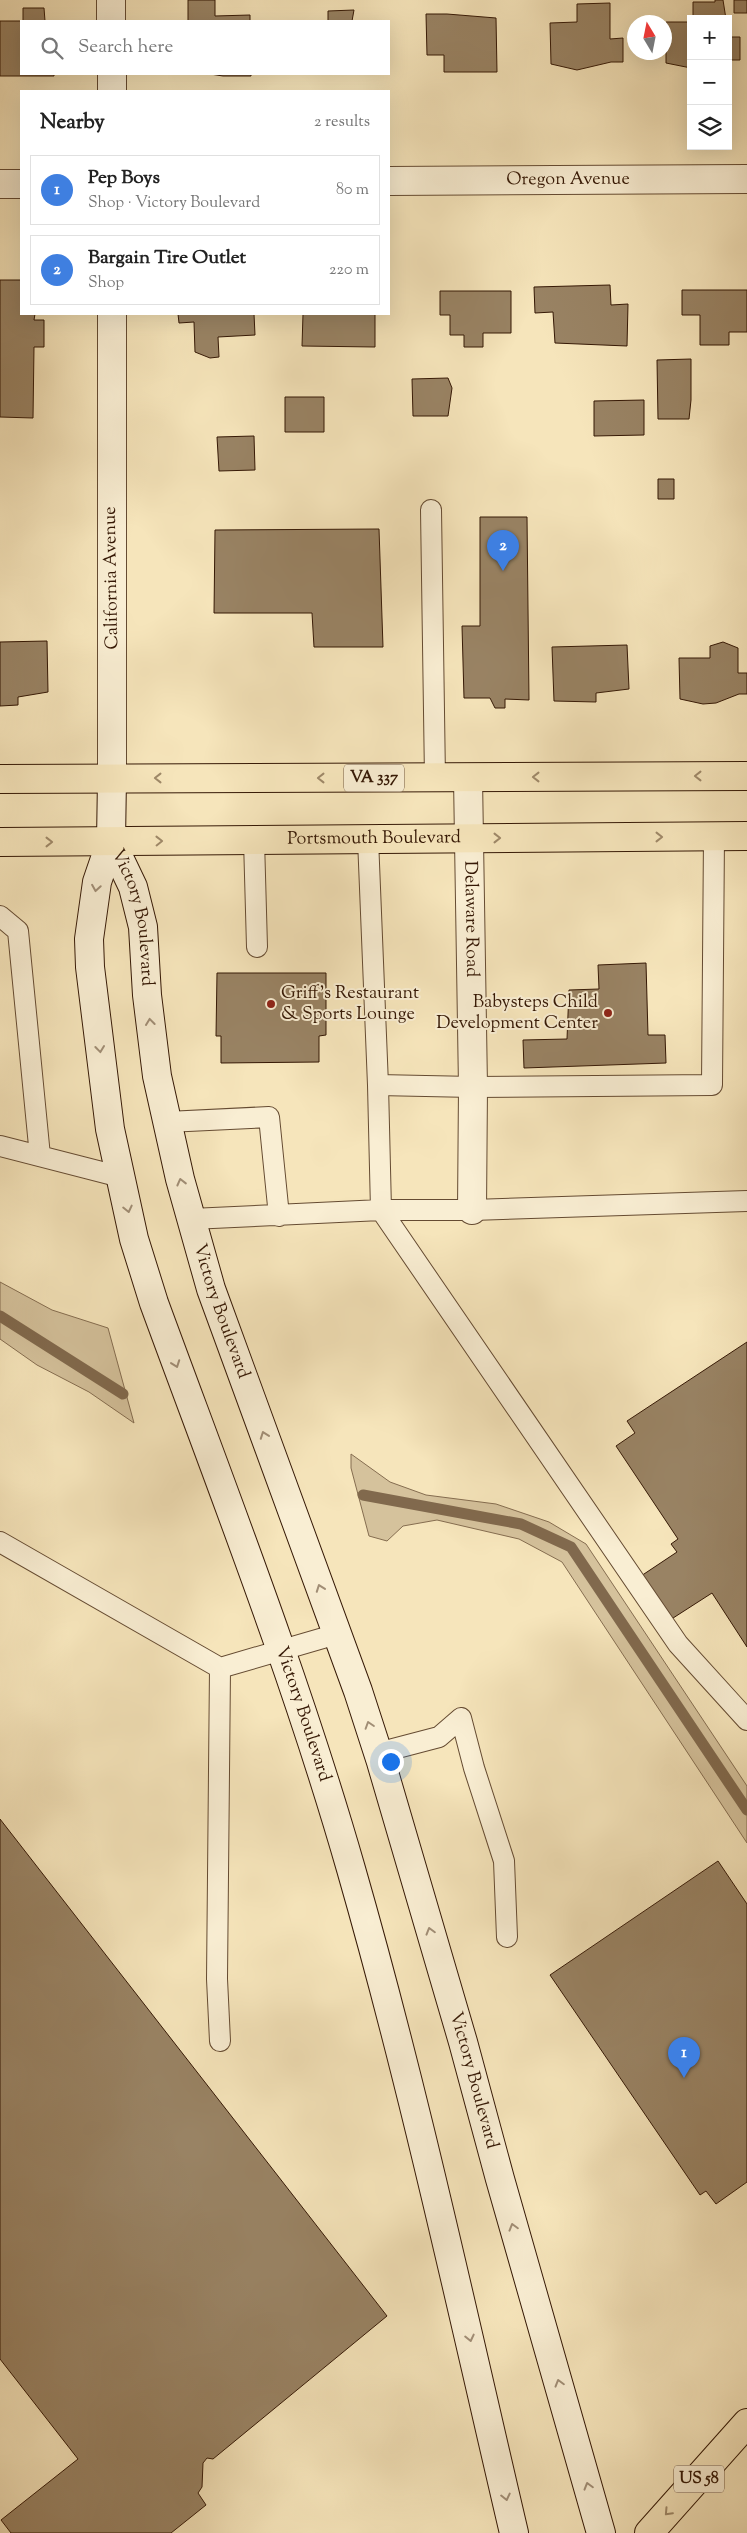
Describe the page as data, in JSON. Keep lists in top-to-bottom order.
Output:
{
  "streets": {
    "main road": [
      "Oregon Avenue",
      "California Avenue",
      "VA 337",
      "Portsmouth Boulevard",
      "Victory Boulevard",
      "Delaware Road",
      "US 58"
    ]
  },
  "crossings": [
    ["California Avenue", "VA 337"],
    ["California Avenue", "Portsmouth Boulevard"],
    ["California Avenue", "Victory Boulevard"],
    ["VA 337", "Delaware Road"],
    ["Portsmouth Boulevard", "Victory Boulevard"],
    ["Portsmouth Boulevard", "Delaware Road"]
  ],
  "places": ["Griff's Restaurant & Sports Lounge", "Babysteps Child Development Center"],
  "north": "top",
  "page": {
    "map_buttons": ["+", "−"],
    "search": "Search here",
    "heading": ["Nearby", "2 results"],
    "list": [
      {
        "mark": "1",
        "name": "Pep Boys",
        "note": "Shop · Victory Boulevard",
        "value": "80 m"
      },
      {
        "mark": "2",
        "name": "Bargain Tire Outlet",
        "note": "Shop",
        "value": "220 m"
      }
    ],
    "pins": ["2", "1"]
  }
}
